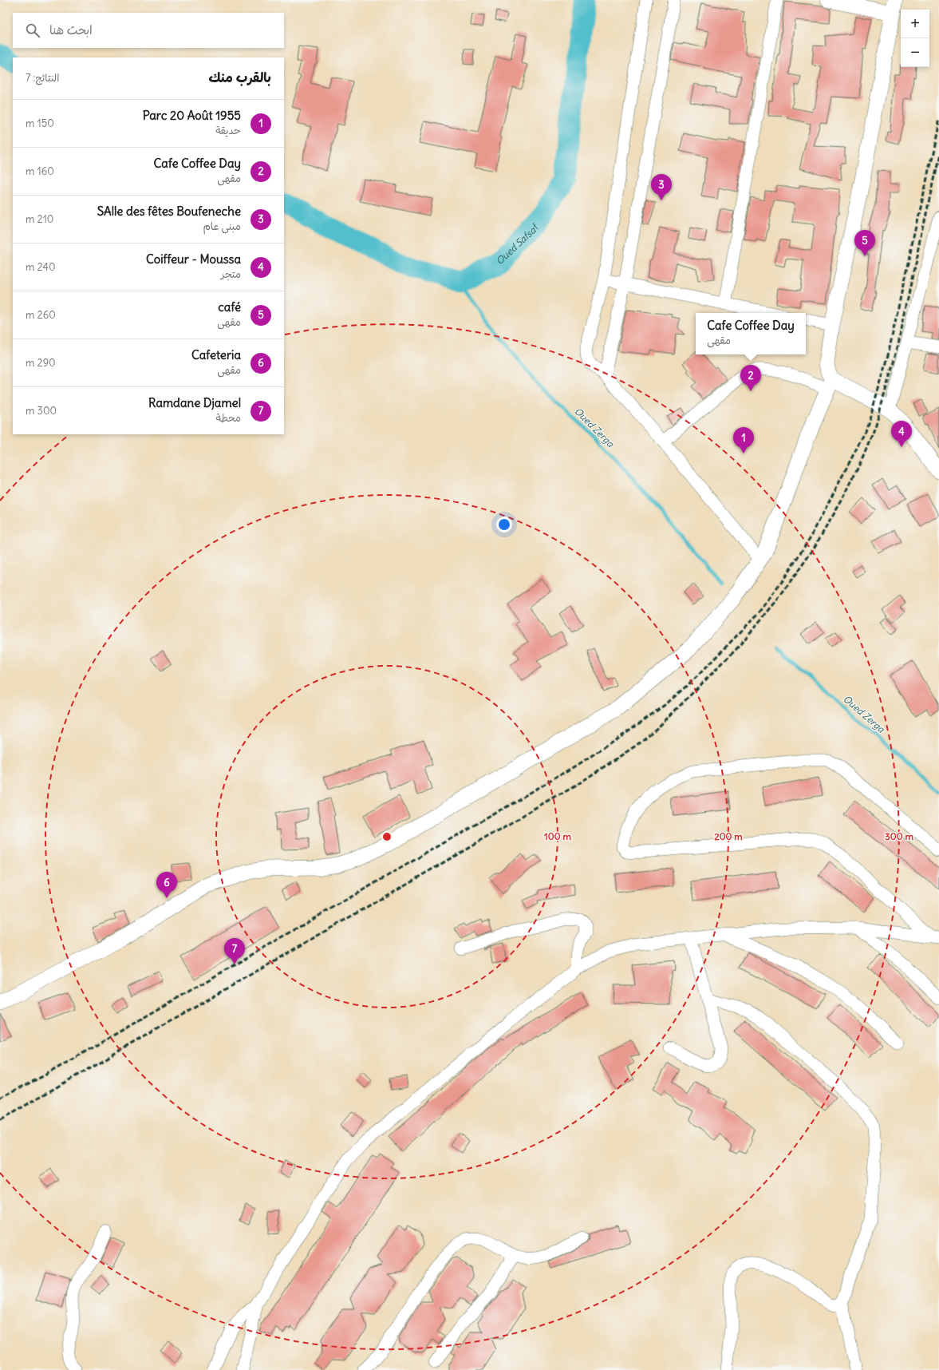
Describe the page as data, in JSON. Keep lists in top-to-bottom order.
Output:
{
  "water": ["Oued Safsaf", "Oued Zerga"],
  "page": {
    "map_buttons": ["+", "−"],
    "search": "ابحث هنا",
    "heading": ["بالقرب منك", "النتائج: 7"],
    "list": [
      {
        "mark": "1",
        "name": "Parc 20 Août 1955",
        "note": "حديقة",
        "value": "150 m"
      },
      {
        "mark": "2",
        "name": "Cafe Coffee Day",
        "note": "مقهى",
        "value": "160 m"
      },
      {
        "mark": "3",
        "name": "SAlle des fêtes Boufeneche",
        "note": "مبنى عام",
        "value": "210 m"
      },
      {
        "mark": "4",
        "name": "Coiffeur - Moussa",
        "note": "متجر",
        "value": "240 m"
      },
      {
        "mark": "5",
        "name": "café",
        "note": "مقهى",
        "value": "260 m"
      },
      {
        "mark": "6",
        "name": "Cafeteria",
        "note": "مقهى",
        "value": "290 m"
      },
      {
        "mark": "7",
        "name": "Ramdane Djamel",
        "note": "محطة",
        "value": "300 m"
      }
    ],
    "pins": [
      "3",
      "5",
      "2",
      "4",
      "1",
      "6",
      "7"
    ],
    "popup": ["Cafe Coffee Day", "مقهى"]
  },
  "rings": ["100 m", "200 m", "300 m"]
}
